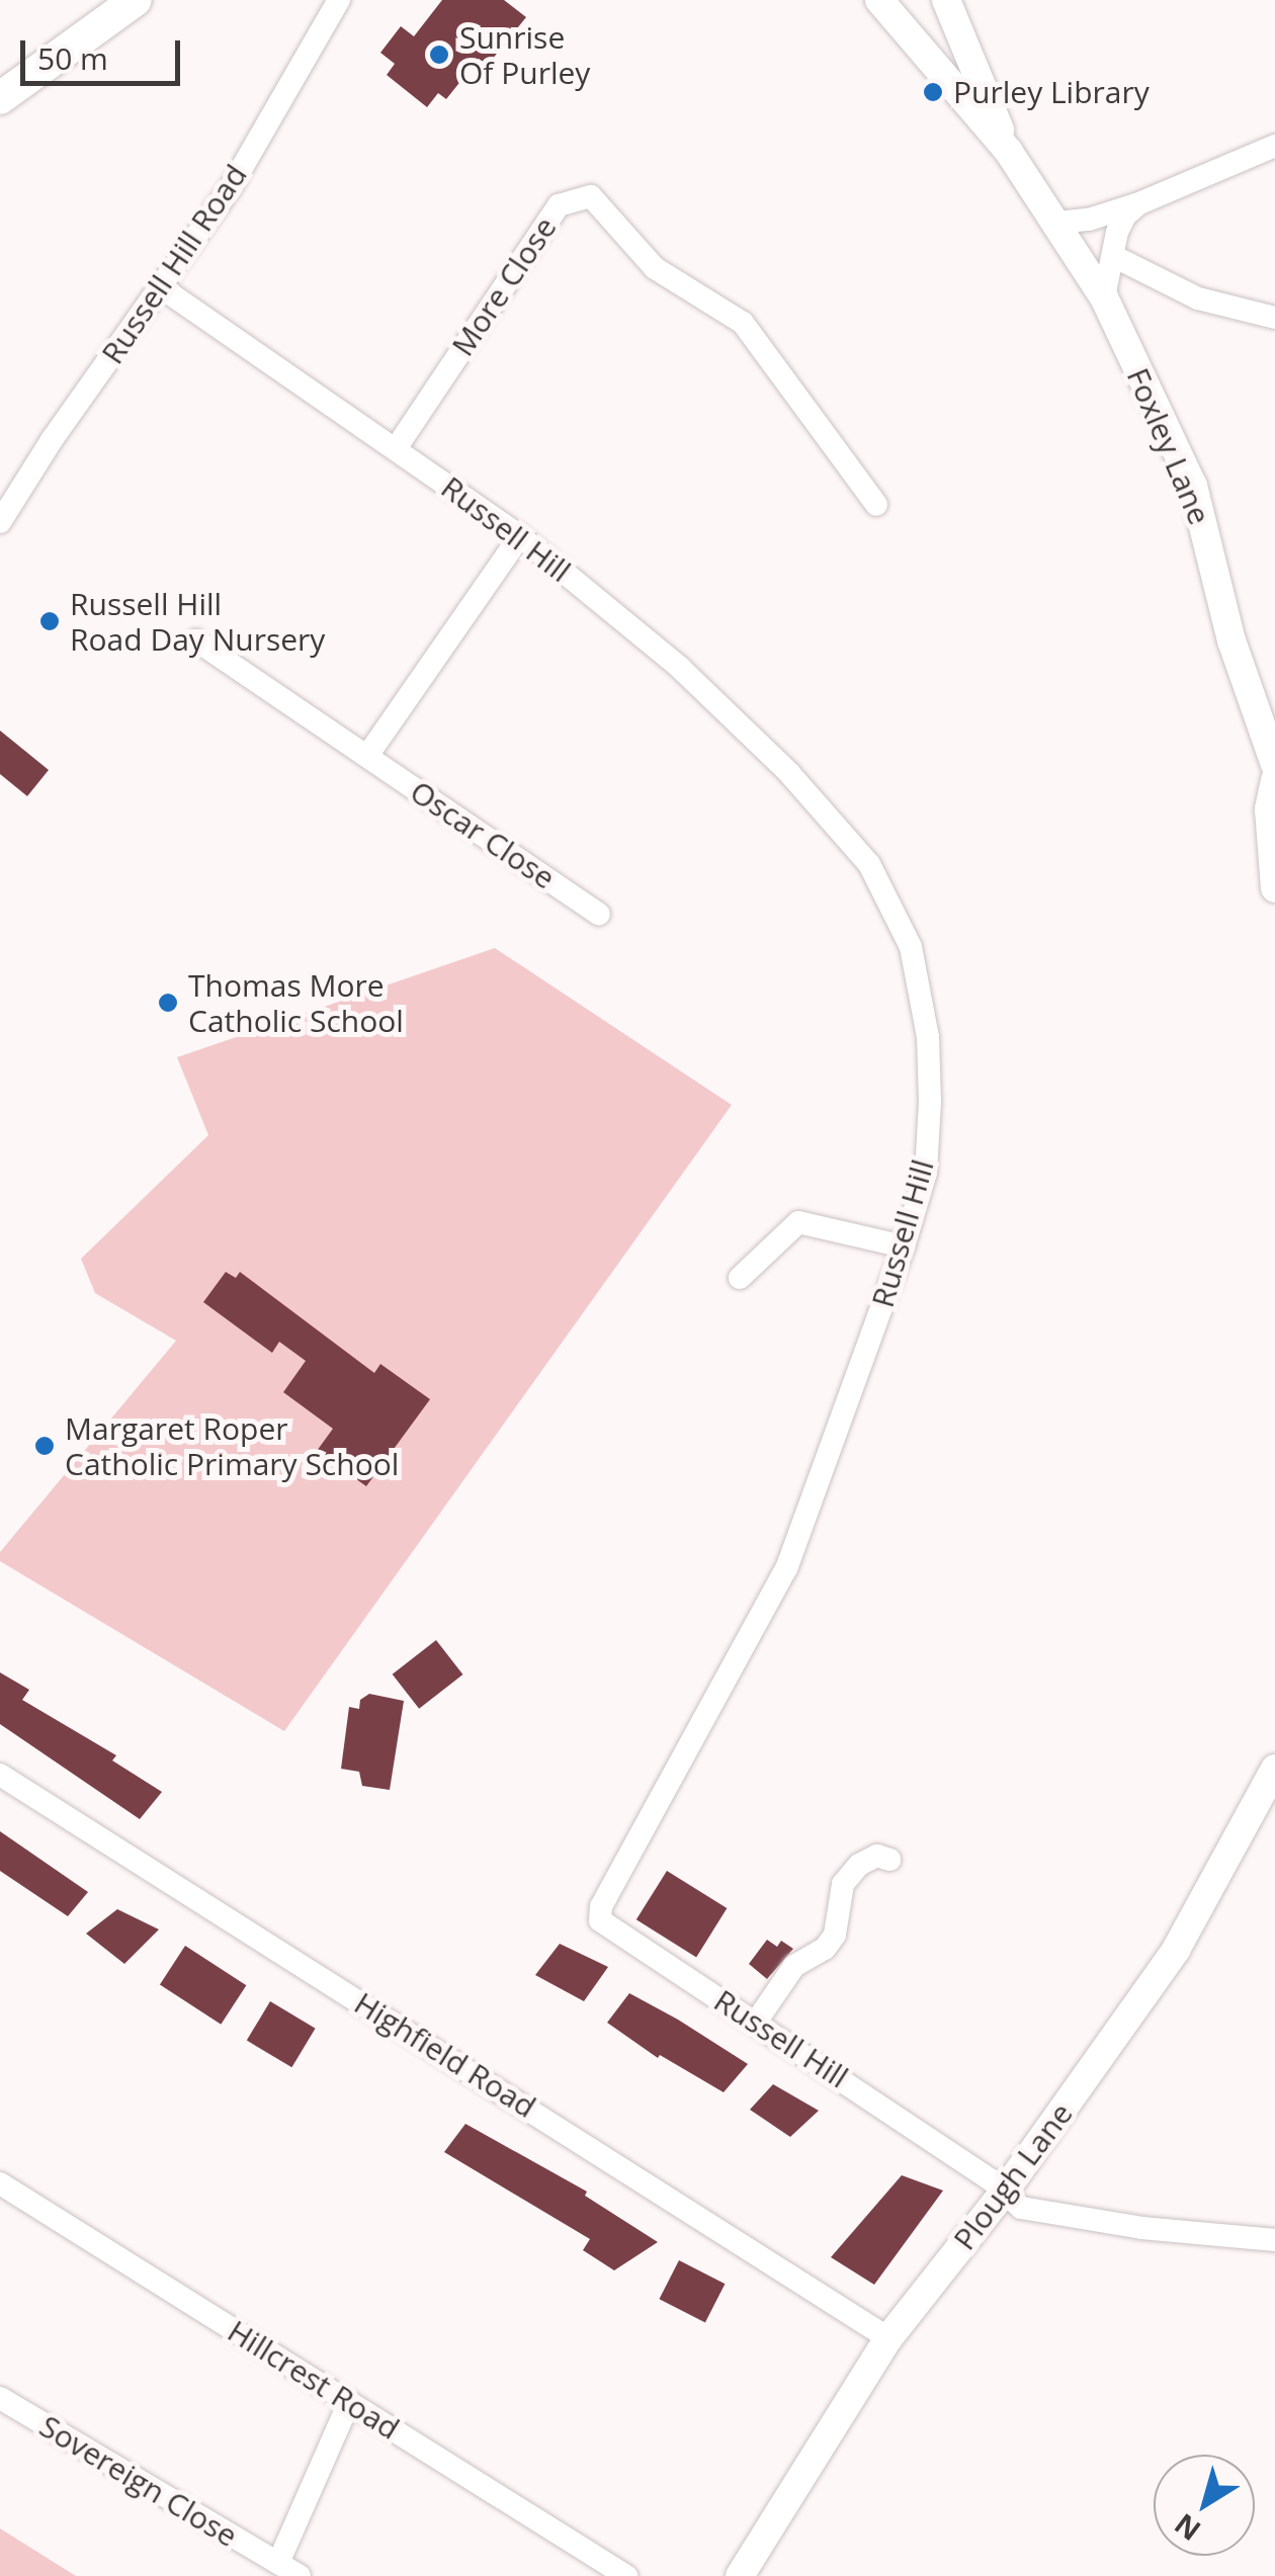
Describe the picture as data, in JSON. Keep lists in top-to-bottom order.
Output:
{
  "streets": {
    "main road": ["Foxley Lane", "Plough Lane"],
    "street": [
      "Russell Hill Road",
      "More Close",
      "Russell Hill",
      "Oscar Close",
      "Highfield Road",
      "Hillcrest Road",
      "Sovereign Close"
    ]
  },
  "crossings": [
    ["Russell Hill Road", "Russell Hill"],
    ["More Close", "Russell Hill"],
    ["Russell Hill", "Plough Lane"],
    ["Highfield Road", "Plough Lane"]
  ],
  "places": [
    "Sunrise Of Purley",
    "Purley Library",
    "Russell Hill Road Day Nursery",
    "Thomas More Catholic School",
    "Margaret Roper Catholic Primary School"
  ],
  "scale_bar": "50 m",
  "north": "bottom left"
}
